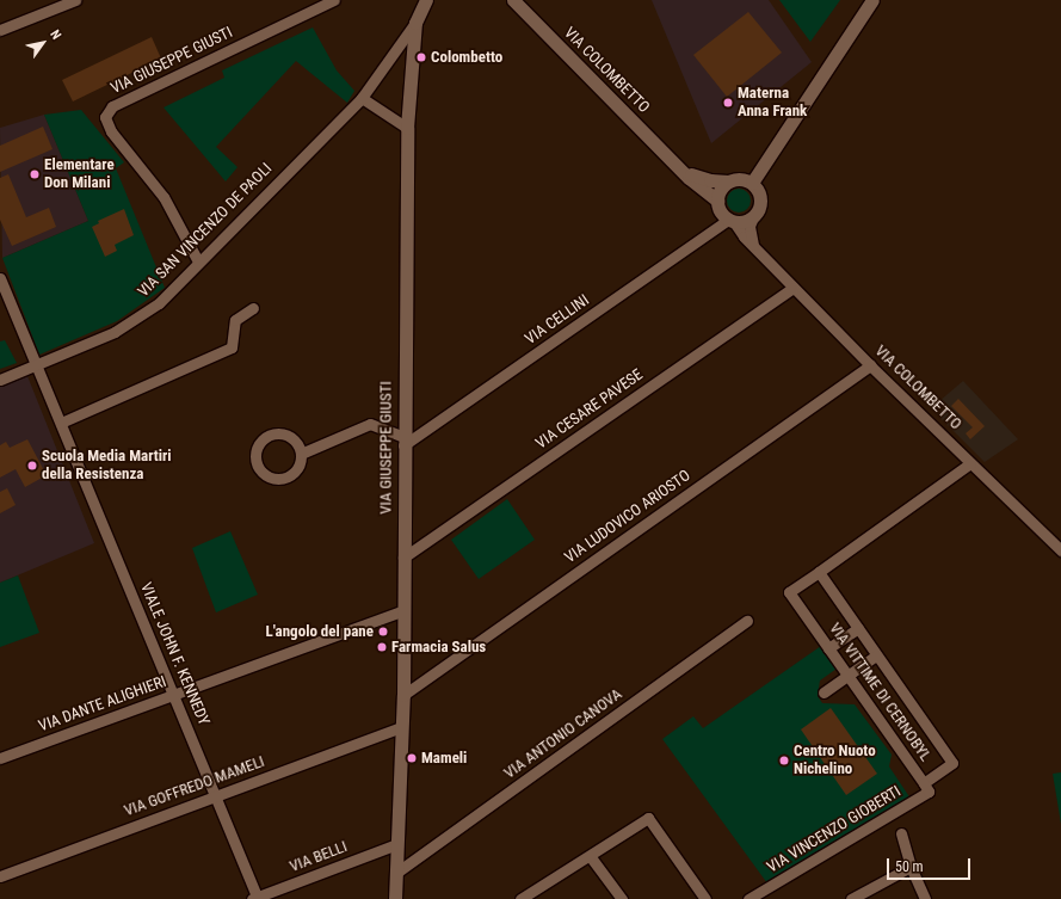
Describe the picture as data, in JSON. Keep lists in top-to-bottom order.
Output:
{
  "streets": {
    "street": [
      "VIA GIUSEPPE GIUSTI",
      "VIA COLOMBETTO",
      "VIA SAN VINCENZO DE PAOLI",
      "VIA CELLINI",
      "VIA CESARE PAVESE",
      "VIA LUDOVICO ARIOSTO",
      "VIALE JOHN F. KENNEDY",
      "VIA VITTIME DI CERNOBYL",
      "VIA DANTE ALIGHIERI",
      "VIA ANTONIO CANOVA",
      "VIA GOFFREDO MAMELI",
      "VIA VINCENZO GIOBERTI",
      "VIA BELLI"
    ]
  },
  "crossings": [
    ["VIA GIUSEPPE GIUSTI", "VIA SAN VINCENZO DE PAOLI"],
    ["VIA GIUSEPPE GIUSTI", "VIA CELLINI"],
    ["VIA GIUSEPPE GIUSTI", "VIA CESARE PAVESE"],
    ["VIA GIUSEPPE GIUSTI", "VIA LUDOVICO ARIOSTO"],
    ["VIA GIUSEPPE GIUSTI", "VIA DANTE ALIGHIERI"],
    ["VIA GIUSEPPE GIUSTI", "VIA ANTONIO CANOVA"],
    ["VIA GIUSEPPE GIUSTI", "VIA GOFFREDO MAMELI"],
    ["VIA GIUSEPPE GIUSTI", "VIA BELLI"],
    ["VIA COLOMBETTO", "VIA CELLINI"],
    ["VIA COLOMBETTO", "VIA CESARE PAVESE"],
    ["VIA COLOMBETTO", "VIA LUDOVICO ARIOSTO"],
    ["VIA COLOMBETTO", "VIA VITTIME DI CERNOBYL"],
    ["VIA SAN VINCENZO DE PAOLI", "VIALE JOHN F. KENNEDY"],
    ["VIALE JOHN F. KENNEDY", "VIA DANTE ALIGHIERI"],
    ["VIALE JOHN F. KENNEDY", "VIA GOFFREDO MAMELI"],
    ["VIALE JOHN F. KENNEDY", "VIA BELLI"],
    ["VIA VITTIME DI CERNOBYL", "VIA VINCENZO GIOBERTI"]
  ],
  "places": [
    "Colombetto",
    "Materna Anna Frank",
    "Elementare Don Milani",
    "Scuola Media Martiri della Resistenza",
    "L'angolo del pane",
    "Farmacia Salus",
    "Mameli",
    "Centro Nuoto Nichelino"
  ],
  "scale_bar": "50 m",
  "north": "top right"
}
